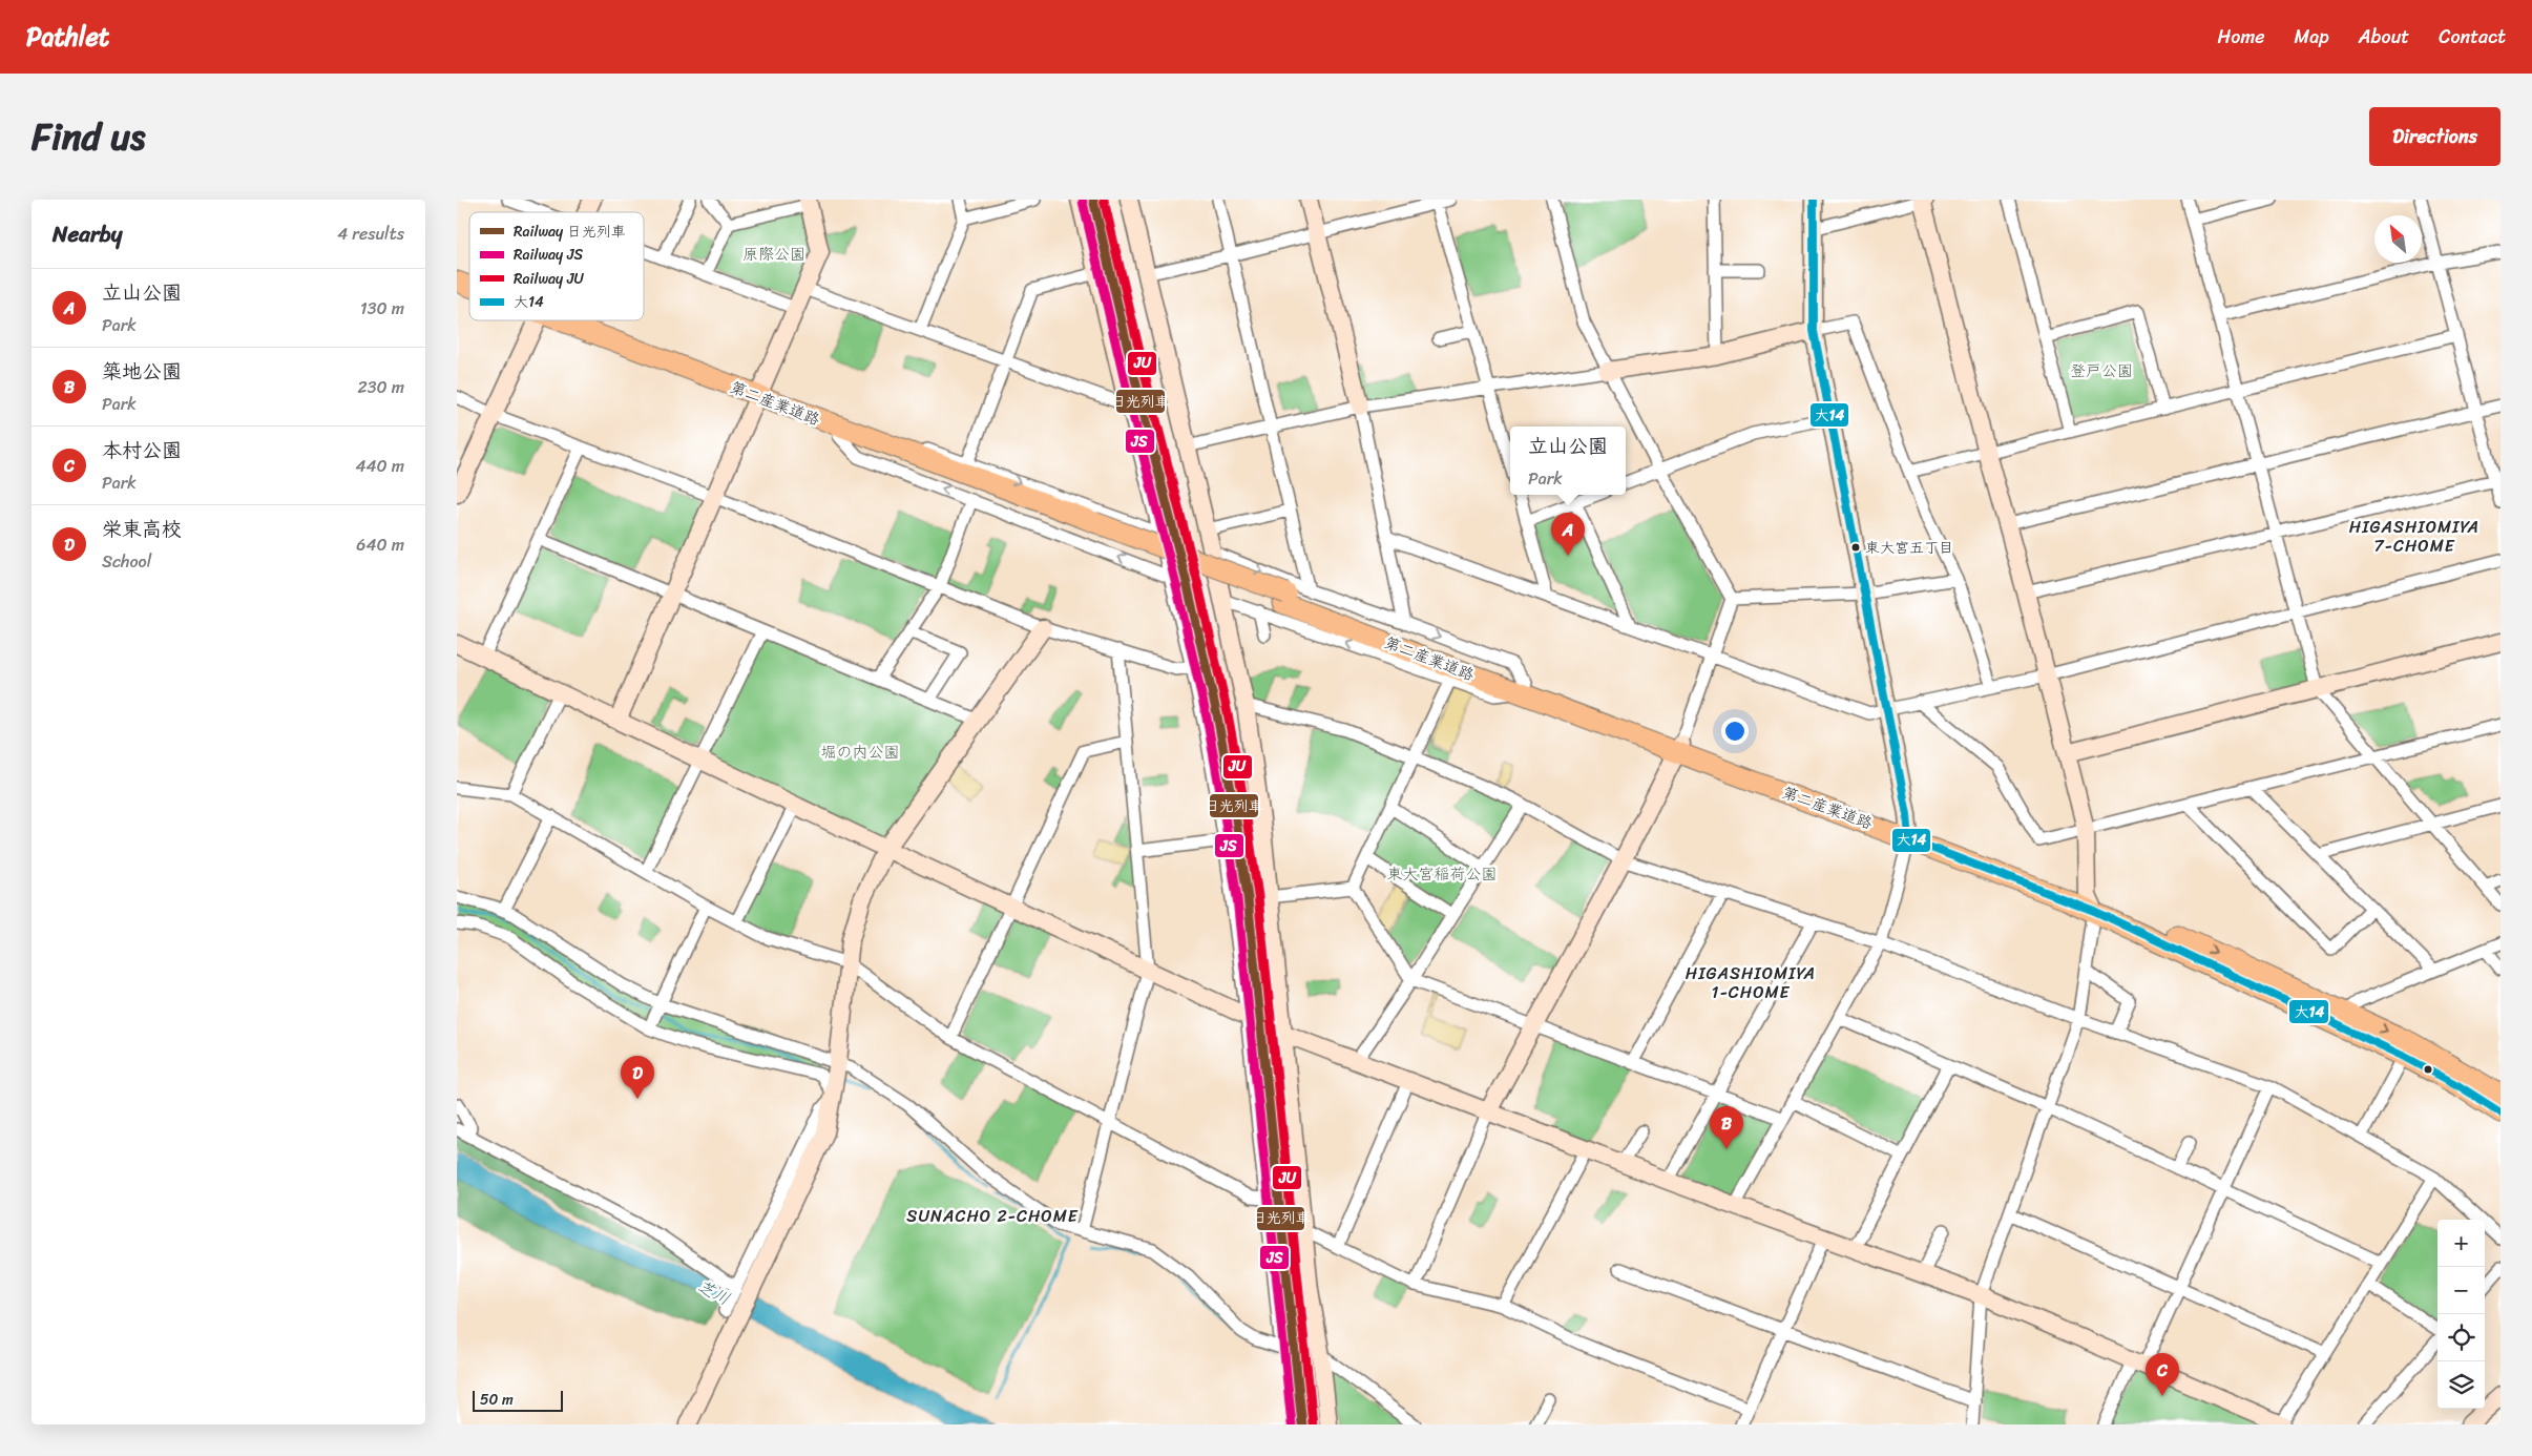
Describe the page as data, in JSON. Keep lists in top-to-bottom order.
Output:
{
  "streets": {
    "main road": ["第二産業道路"]
  },
  "districts": ["HIGASHIOMIYA 7-CHOME", "HIGASHIOMIYA 1-CHOME", "SUNACHO 2-CHOME"],
  "water": ["芝川"],
  "parks": [
    "原際公園",
    "登戸公園",
    "堀の内公園",
    "東大宮稲荷公園"
  ],
  "places": ["東大宮五丁目"],
  "lines": [
    "rail line 日光列車",
    "rail line JU",
    "transit line 大14",
    "rail line JS"
  ],
  "legend": [
    "Railway 日光列車",
    "Railway JS",
    "Railway JU",
    "大14"
  ],
  "scale_bar": "50 m",
  "north": "top left",
  "page": {
    "header": "Pathlet",
    "nav": [
      "Home",
      "Map",
      "About",
      "Contact"
    ],
    "title": "Find us",
    "buttons": "Directions",
    "heading": ["Nearby", "4 results"],
    "list": [
      {
        "mark": "A",
        "name": "立山公園",
        "note": "Park",
        "value": "130 m"
      },
      {
        "mark": "B",
        "name": "築地公園",
        "note": "Park",
        "value": "230 m"
      },
      {
        "mark": "C",
        "name": "本村公園",
        "note": "Park",
        "value": "440 m"
      },
      {
        "mark": "D",
        "name": "栄東高校",
        "note": "School",
        "value": "640 m"
      }
    ],
    "popup": ["立山公園", "Park"],
    "pins": [
      "A",
      "D",
      "B",
      "C"
    ],
    "map_buttons": ["+", "−"],
    "scale": "50 m"
  }
}
